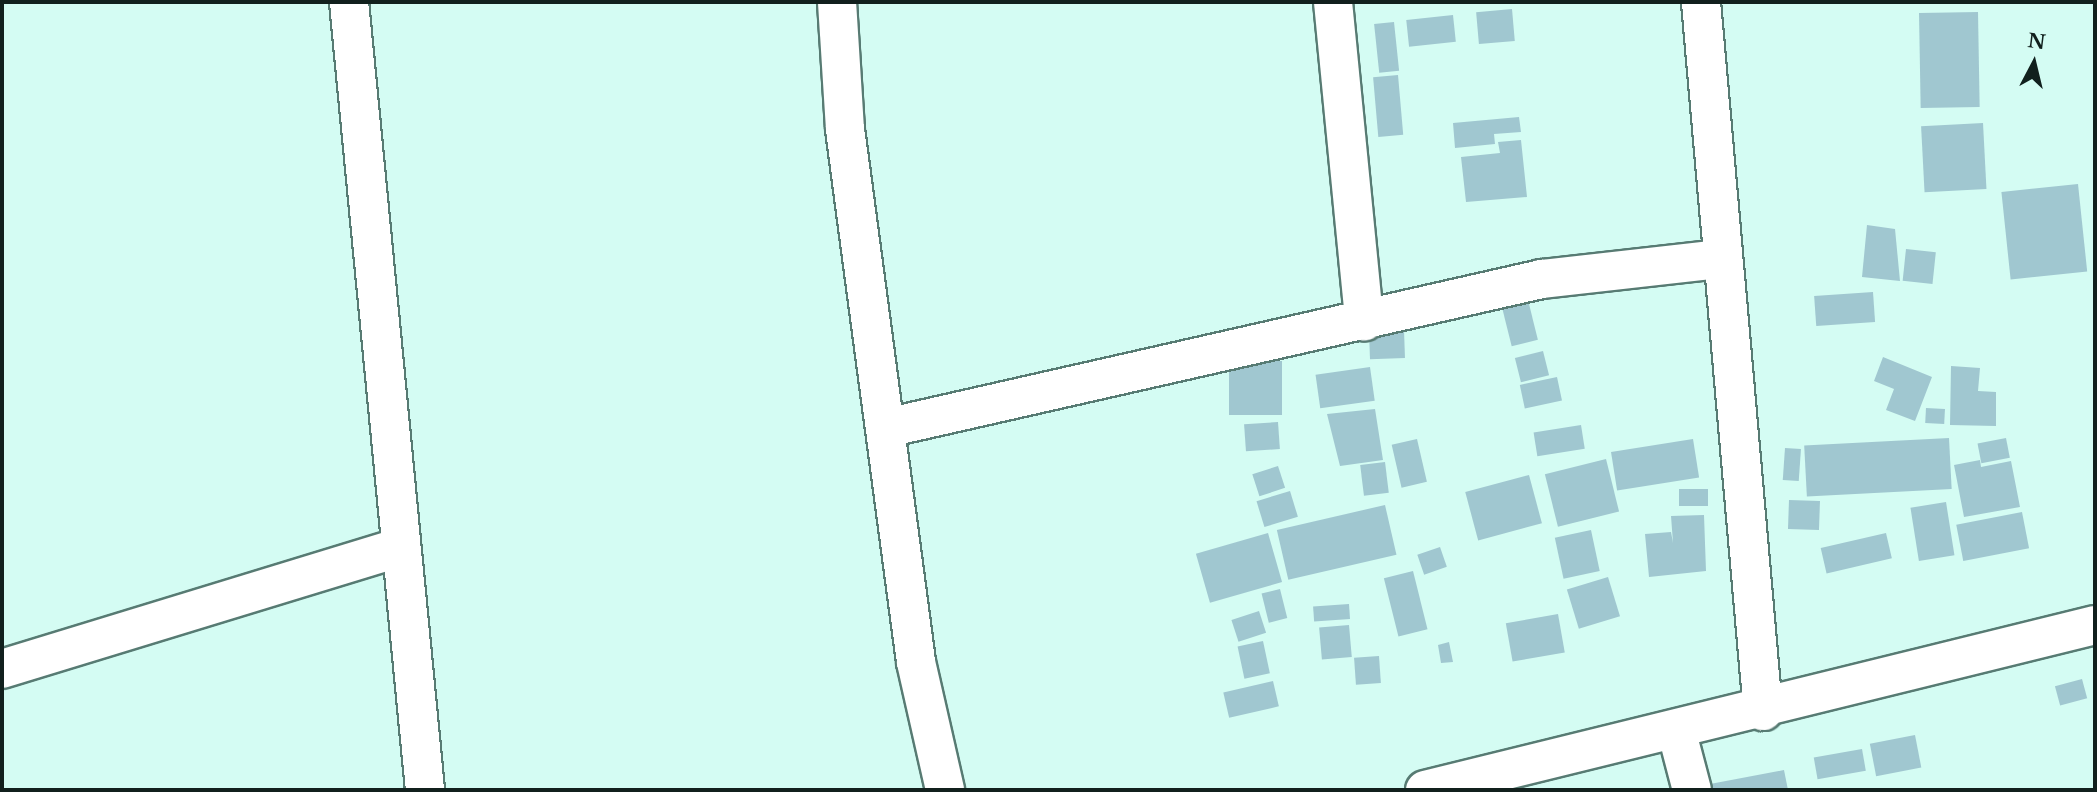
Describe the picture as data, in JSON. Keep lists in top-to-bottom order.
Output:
{
  "north": "top"
}
